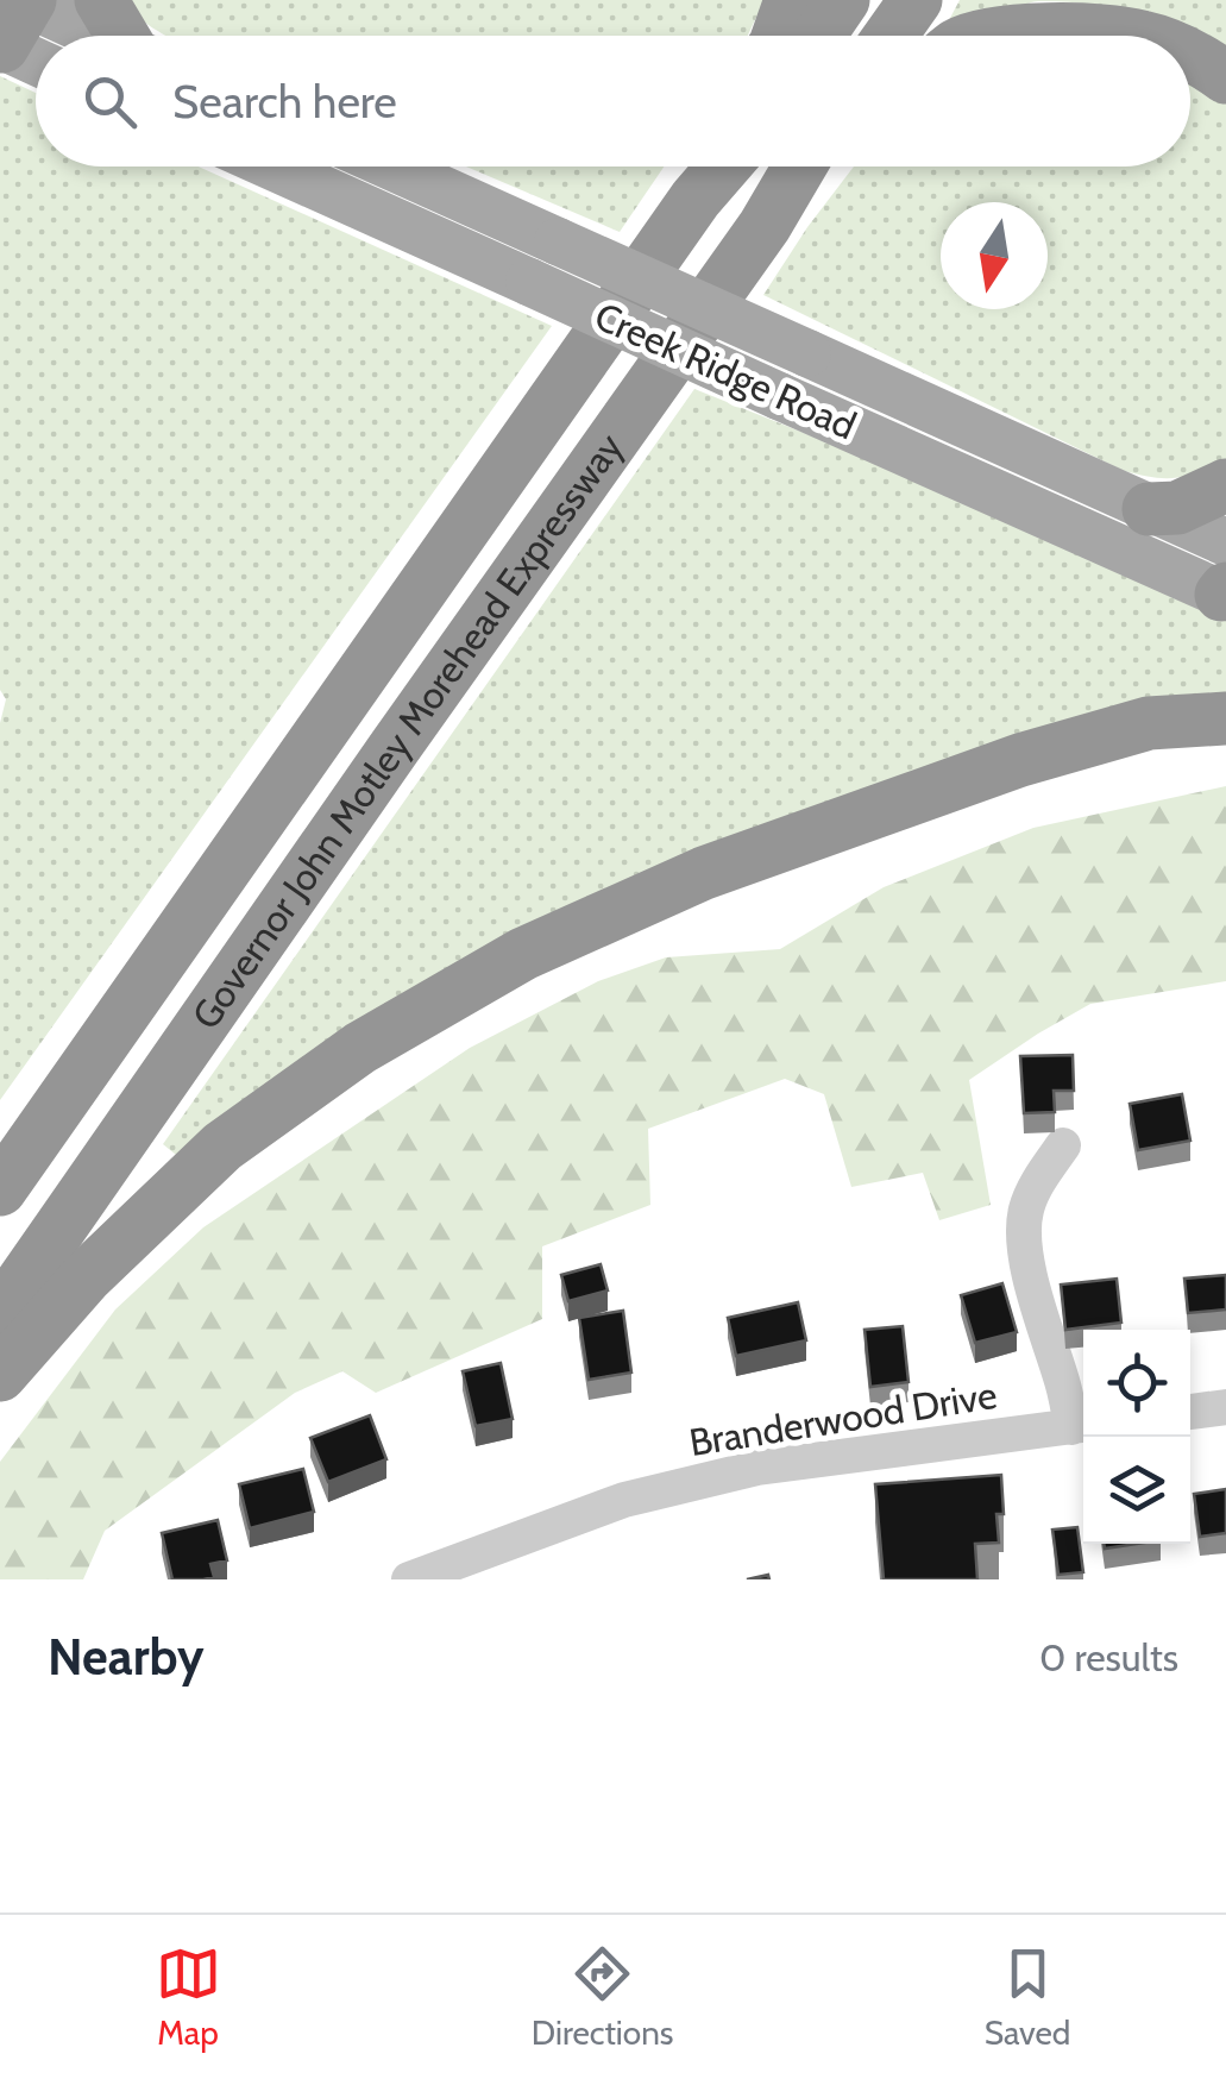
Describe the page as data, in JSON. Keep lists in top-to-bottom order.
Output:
{
  "streets": {
    "highway": ["Governor John Motley Morehead Expressway"],
    "main road": ["Creek Ridge Road"],
    "street": ["Branderwood Drive"]
  },
  "north": "bottom",
  "page": {
    "search": "Search here",
    "heading": ["Nearby", "0 results"],
    "nav": ["Map", "Directions", "Saved"]
  }
}
